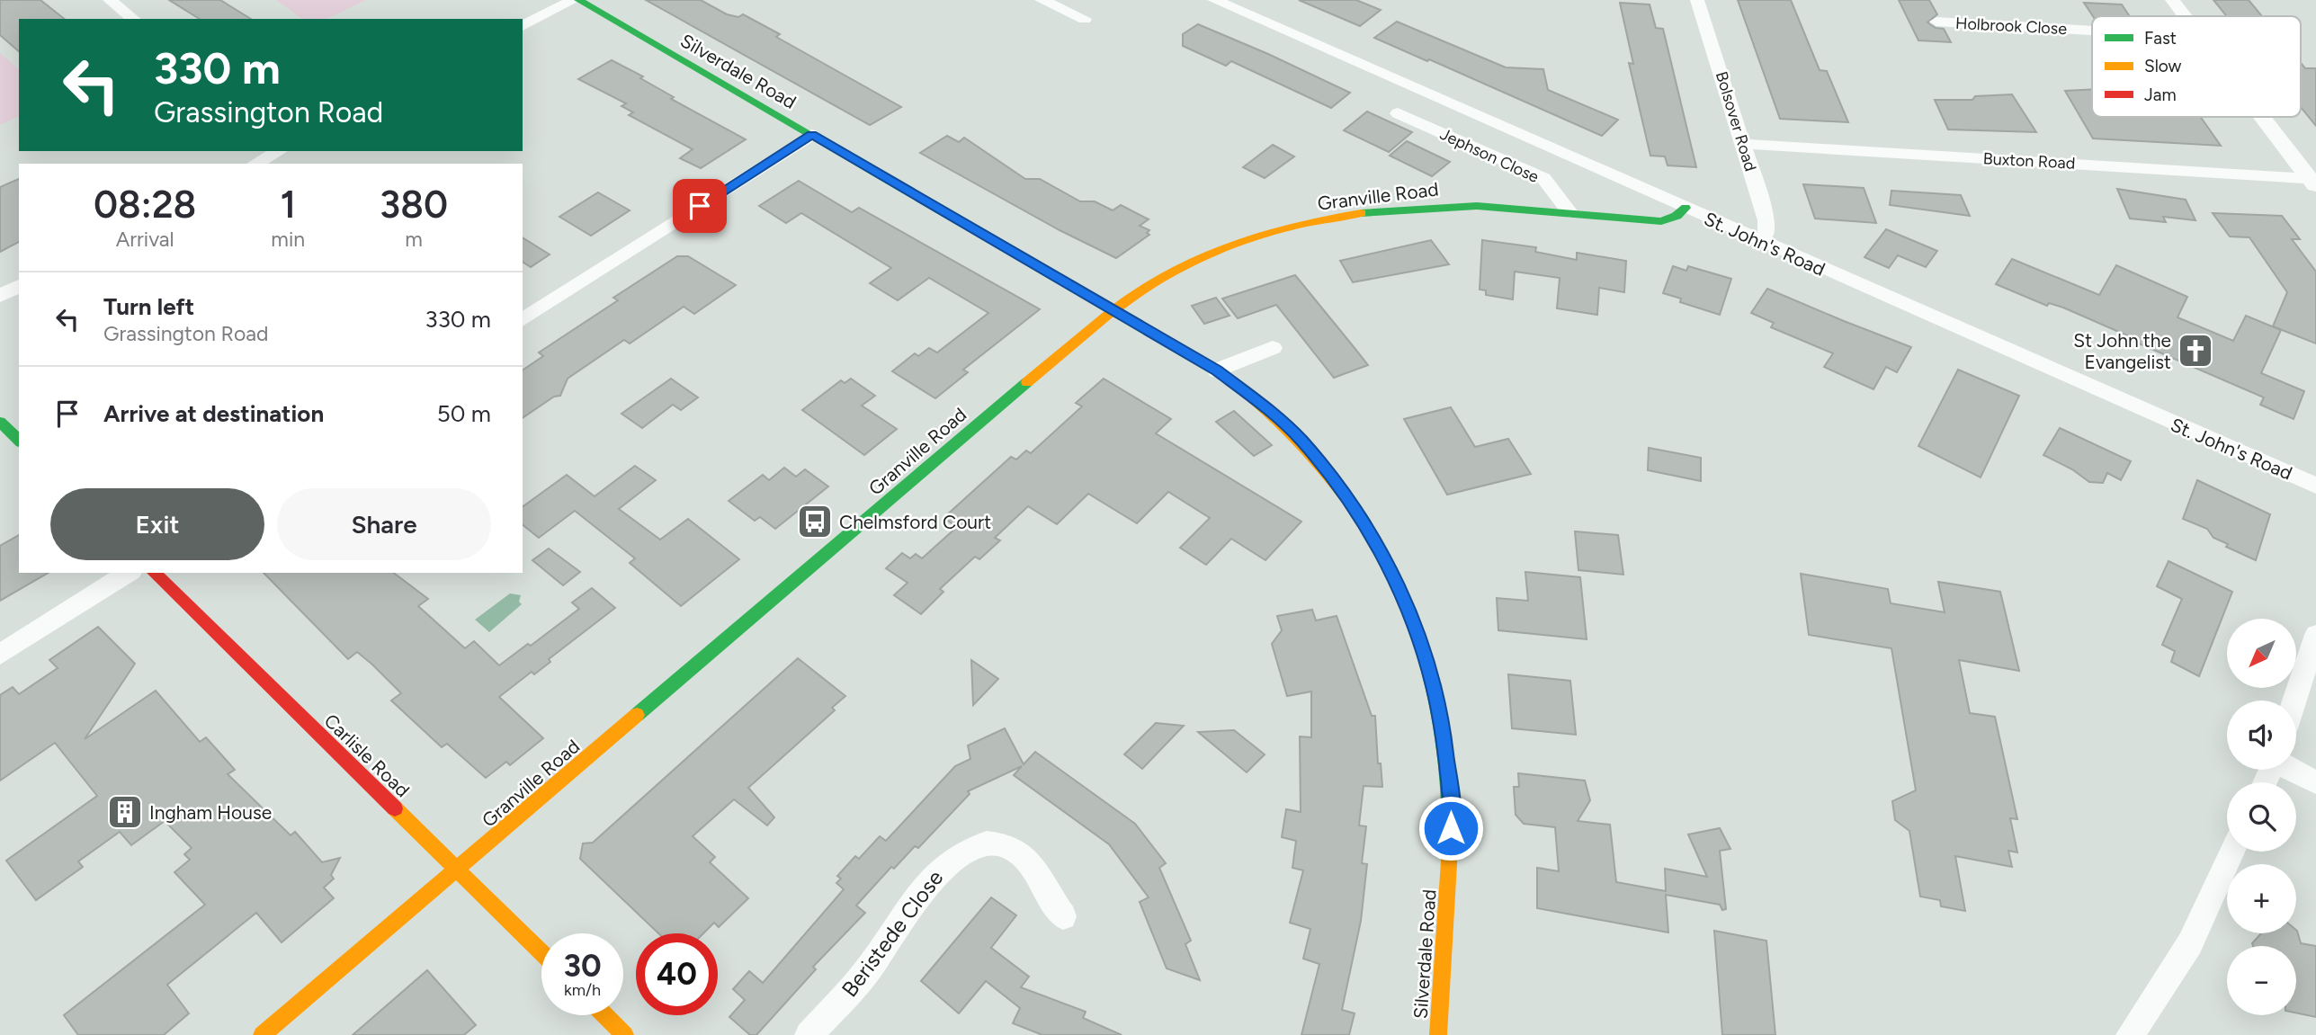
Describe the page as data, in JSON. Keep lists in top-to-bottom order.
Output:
{
  "streets": {
    "street": [
      "Holbrook Close",
      "Silverdale Road",
      "Bolsover Road",
      "Jephson Close",
      "Buxton Road",
      "Granville Road",
      "St. John's Road",
      "Carlisle Road",
      "Beristede Close"
    ]
  },
  "crossings": [
    ["Silverdale Road", "Granville Road"],
    ["Bolsover Road", "Buxton Road"],
    ["Bolsover Road", "St. John's Road"],
    ["Jephson Close", "Granville Road"],
    ["Granville Road", "St. John's Road"],
    ["Granville Road", "Carlisle Road"]
  ],
  "places": {
    "church": ["St John the Evangelist"],
    "bus stop": ["Chelmsford Court"],
    "building": ["Ingham House"]
  },
  "legend": ["Fast", "Slow", "Jam"],
  "north": "bottom left",
  "page": {
    "turn": ["330 m", "Grassington Road"],
    "eta": [
      "08:28",
      "Arrival",
      "1",
      "min",
      "380",
      "m"
    ],
    "list": [
      {
        "name": "Turn left",
        "note": "Grassington Road",
        "value": "330 m"
      },
      {
        "name": "Arrive at destination",
        "value": "50 m"
      }
    ],
    "buttons": ["Exit", "Share"],
    "map_buttons": ["+", "−"],
    "speed": "30 km/h",
    "limit": "40"
  }
}
